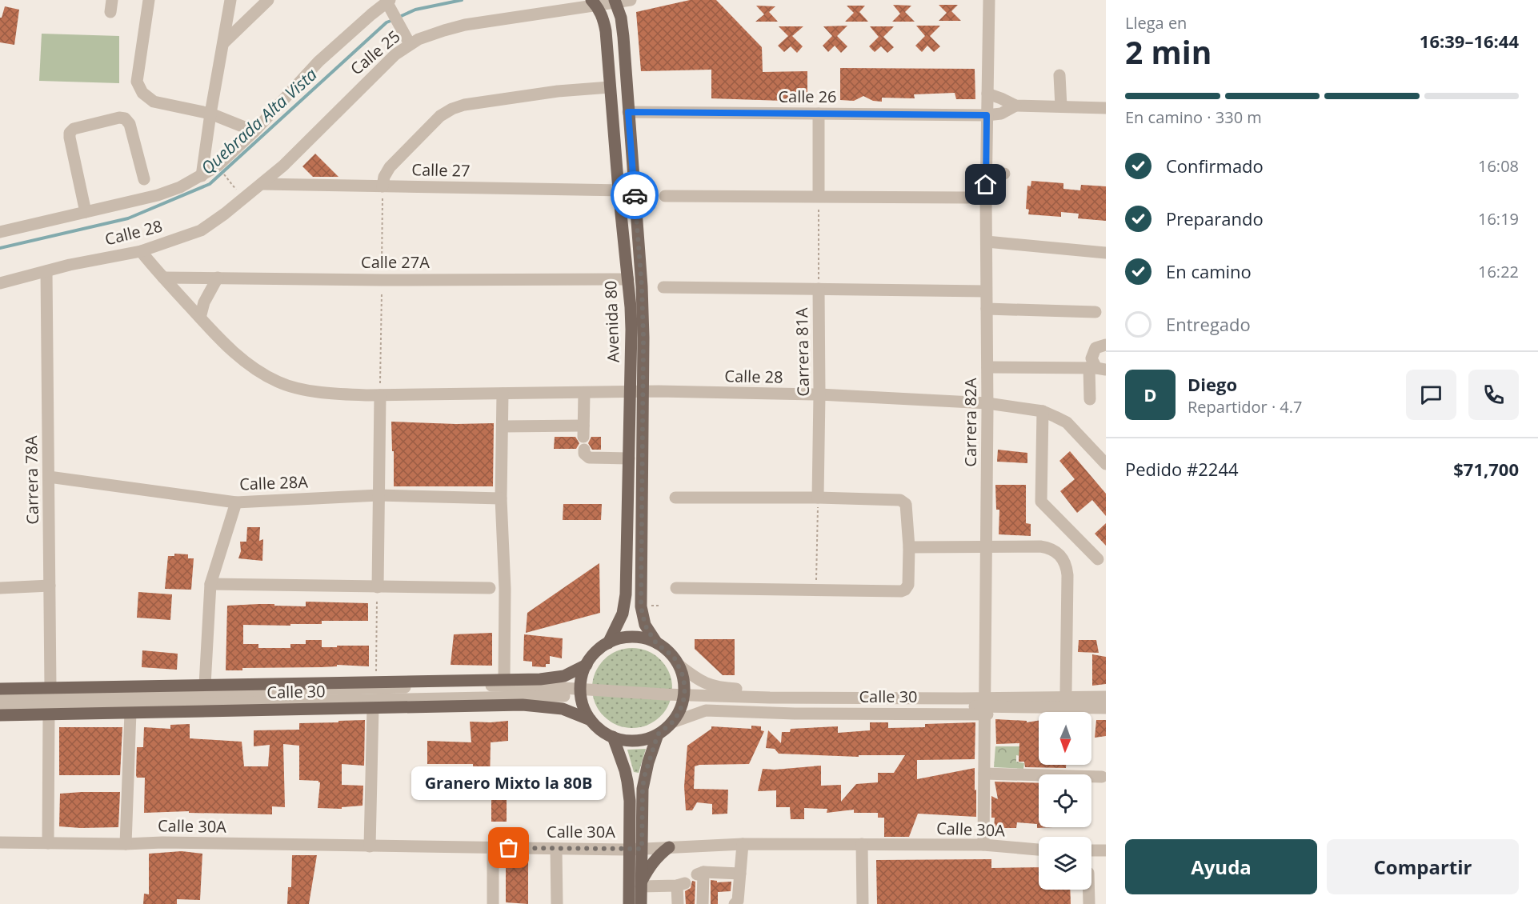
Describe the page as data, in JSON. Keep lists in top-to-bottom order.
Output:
{
  "streets": {
    "main road": ["Avenida 80", "Calle 30"],
    "street": [
      "Calle 25",
      "Calle 26",
      "Calle 27",
      "Calle 28",
      "Calle 27A",
      "Carrera 81A",
      "Carrera 82A",
      "Carrera 78A",
      "Calle 28A",
      "Calle 30A"
    ]
  },
  "crossings": [
    ["Calle 25", "Calle 27"],
    ["Calle 25", "Calle 28"],
    ["Calle 25", "Avenida 80"],
    ["Calle 26", "Avenida 80"],
    ["Calle 26", "Carrera 82A"],
    ["Calle 27", "Calle 28"],
    ["Calle 27", "Avenida 80"],
    ["Calle 28", "Calle 27A"],
    ["Calle 28", "Avenida 80"],
    ["Calle 28", "Carrera 81A"],
    ["Calle 28", "Carrera 82A"],
    ["Calle 28", "Carrera 78A"],
    ["Calle 27A", "Avenida 80"],
    ["Carrera 82A", "Calle 30"],
    ["Carrera 82A", "Calle 30A"],
    ["Carrera 78A", "Calle 28A"],
    ["Carrera 78A", "Calle 30"]
  ],
  "water": ["Quebrada Alta Vista"],
  "places": ["Granero Mixto la 80B"],
  "north": "bottom",
  "page": {
    "heading": ["2 min", "Llega en", "16:39–16:44"],
    "panel": [
      "Diego",
      "Repartidor · 4.7",
      "Pedido #2244",
      "$71,700"
    ],
    "bar": "En camino · 330 m",
    "list": [
      ["Confirmado", "16:08"],
      ["Preparando", "16:19"],
      ["En camino", "16:22"],
      "Entregado"
    ],
    "round": "D",
    "bubble": "Granero Mixto la 80B",
    "buttons": ["Ayuda", "Compartir"]
  }
}
